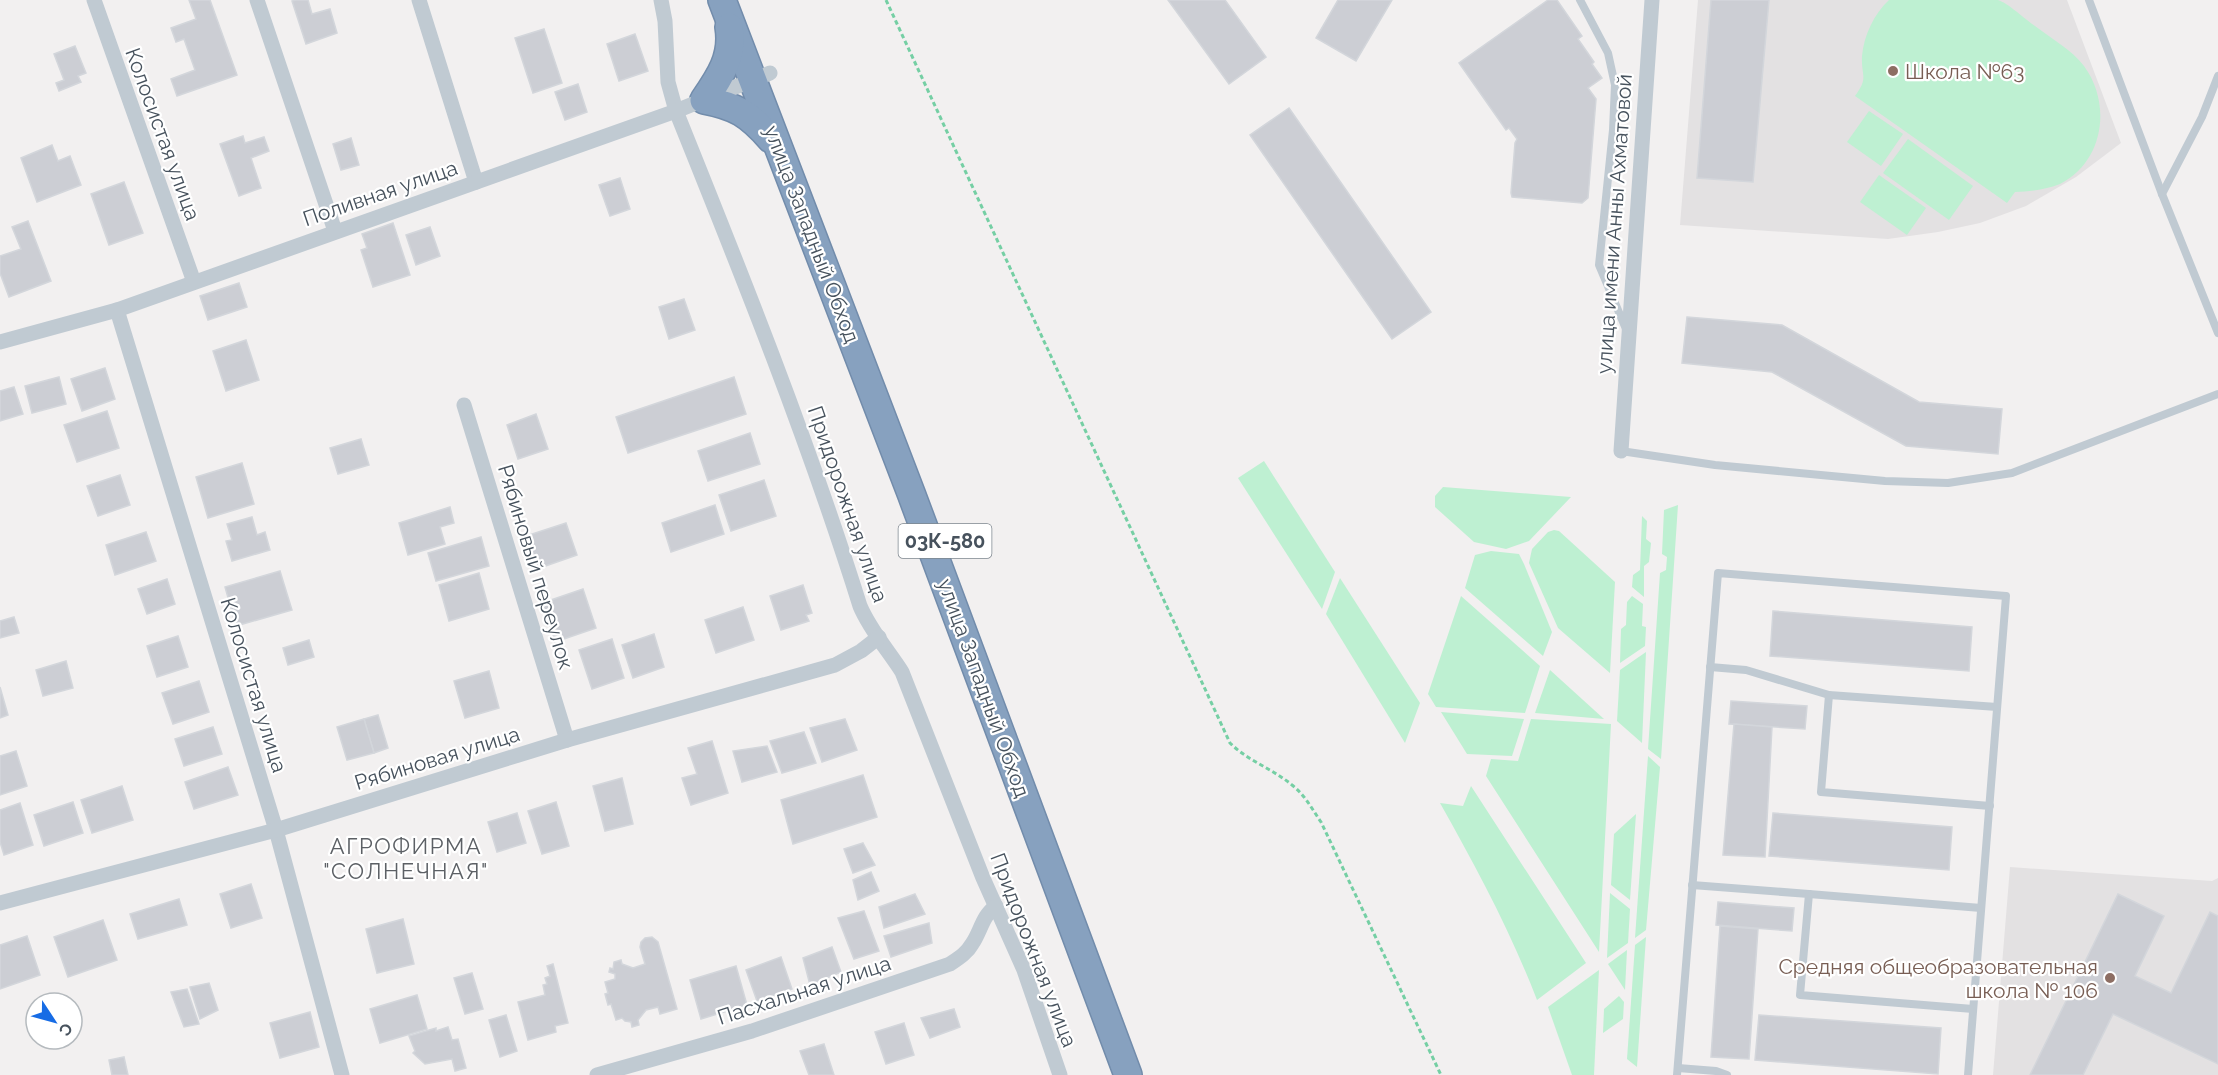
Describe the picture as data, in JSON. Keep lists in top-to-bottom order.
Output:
{
  "streets": {
    "highway": ["улица Западный Обход", "03К-580"],
    "street": [
      "Колосистая улица",
      "Поливная улица",
      "улица имени Анны Ахматовой",
      "Придорожная улица",
      "Рябиновый переулок",
      "Рябиновая улица",
      "Пасхальная улица"
    ]
  },
  "crossings": [
    ["Колосистая улица", "Поливная улица"],
    ["Колосистая улица", "Рябиновая улица"],
    ["Поливная улица", "улица Западный Обход"],
    ["Поливная улица", "Придорожная улица"],
    ["Придорожная улица", "Рябиновая улица"],
    ["Придорожная улица", "Пасхальная улица"],
    ["Рябиновый переулок", "Рябиновая улица"]
  ],
  "districts": ["АГРОФИРМА \"СОЛНЕЧНАЯ\""],
  "places": ["Школа №63", "Средняя общеобразовательная школа № 106"],
  "north": "bottom right"
}
